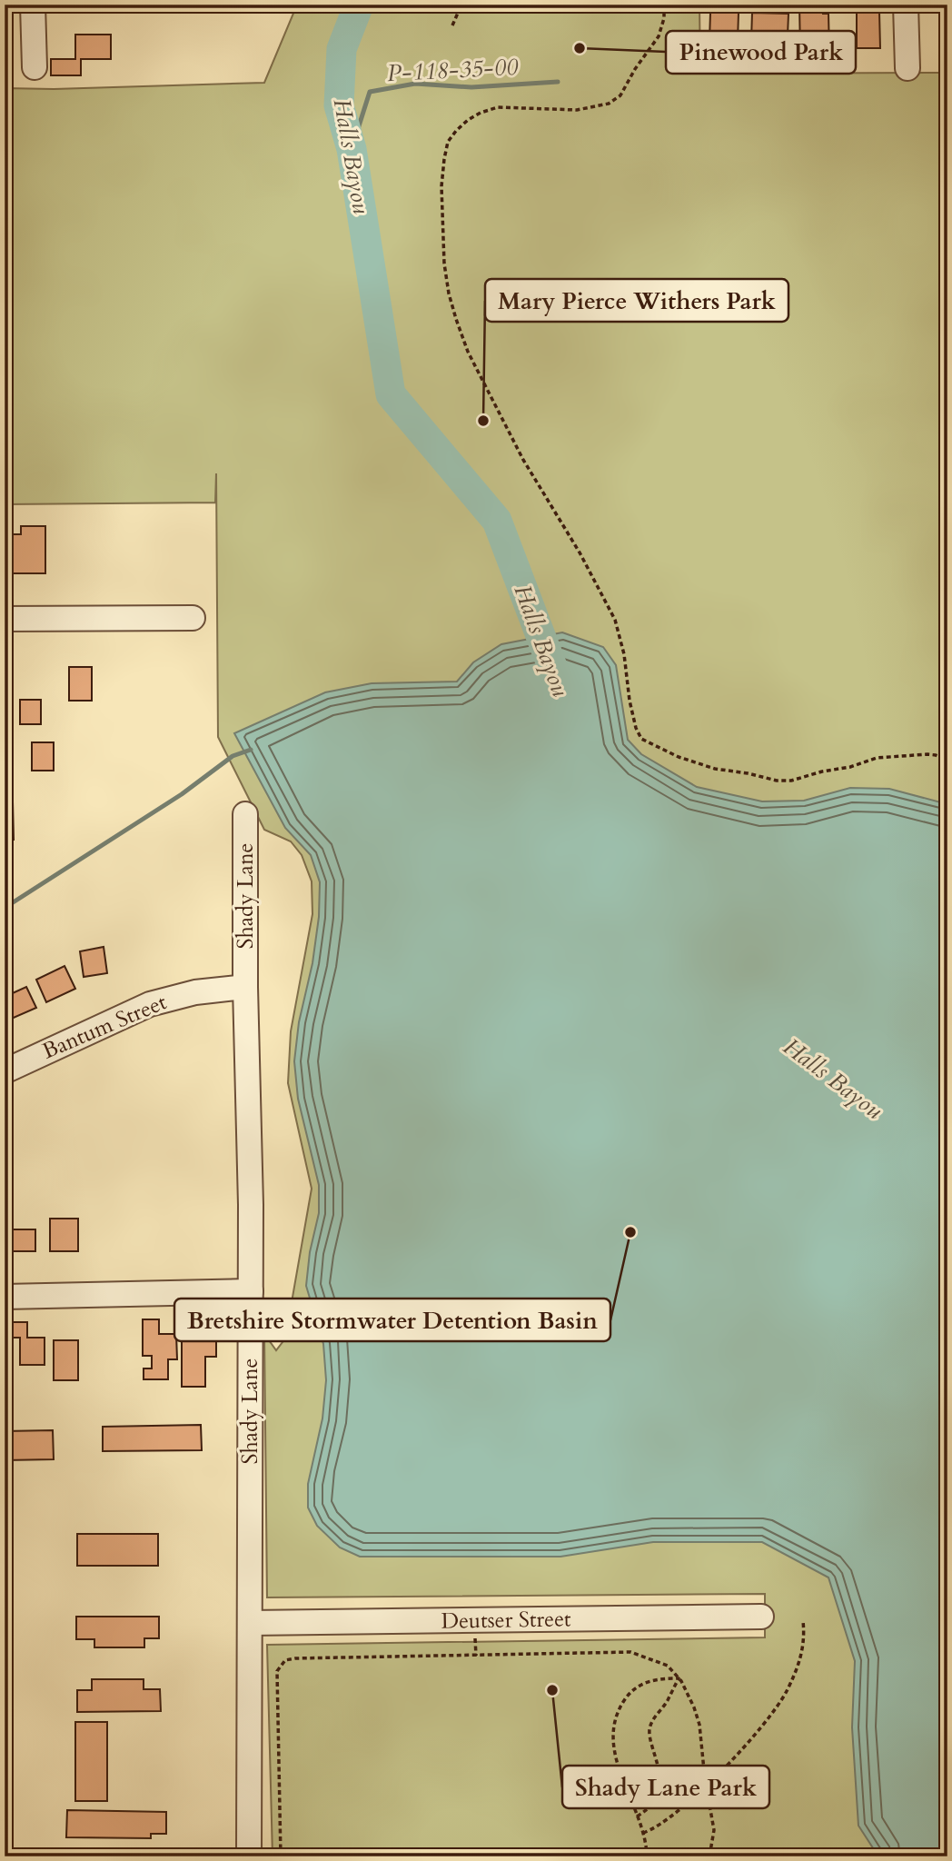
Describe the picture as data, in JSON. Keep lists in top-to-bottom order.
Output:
{
  "streets": {
    "street": ["Shady Lane", "Bantum Street", "Deutser Street"]
  },
  "crossings": [
    ["Shady Lane", "Bantum Street"],
    ["Shady Lane", "Deutser Street"]
  ],
  "water": ["P-118-35-00", "Halls Bayou"],
  "places": [
    "Pinewood Park",
    "Mary Pierce Withers Park",
    "Bretshire Stormwater Detention Basin",
    "Shady Lane Park"
  ]
}
